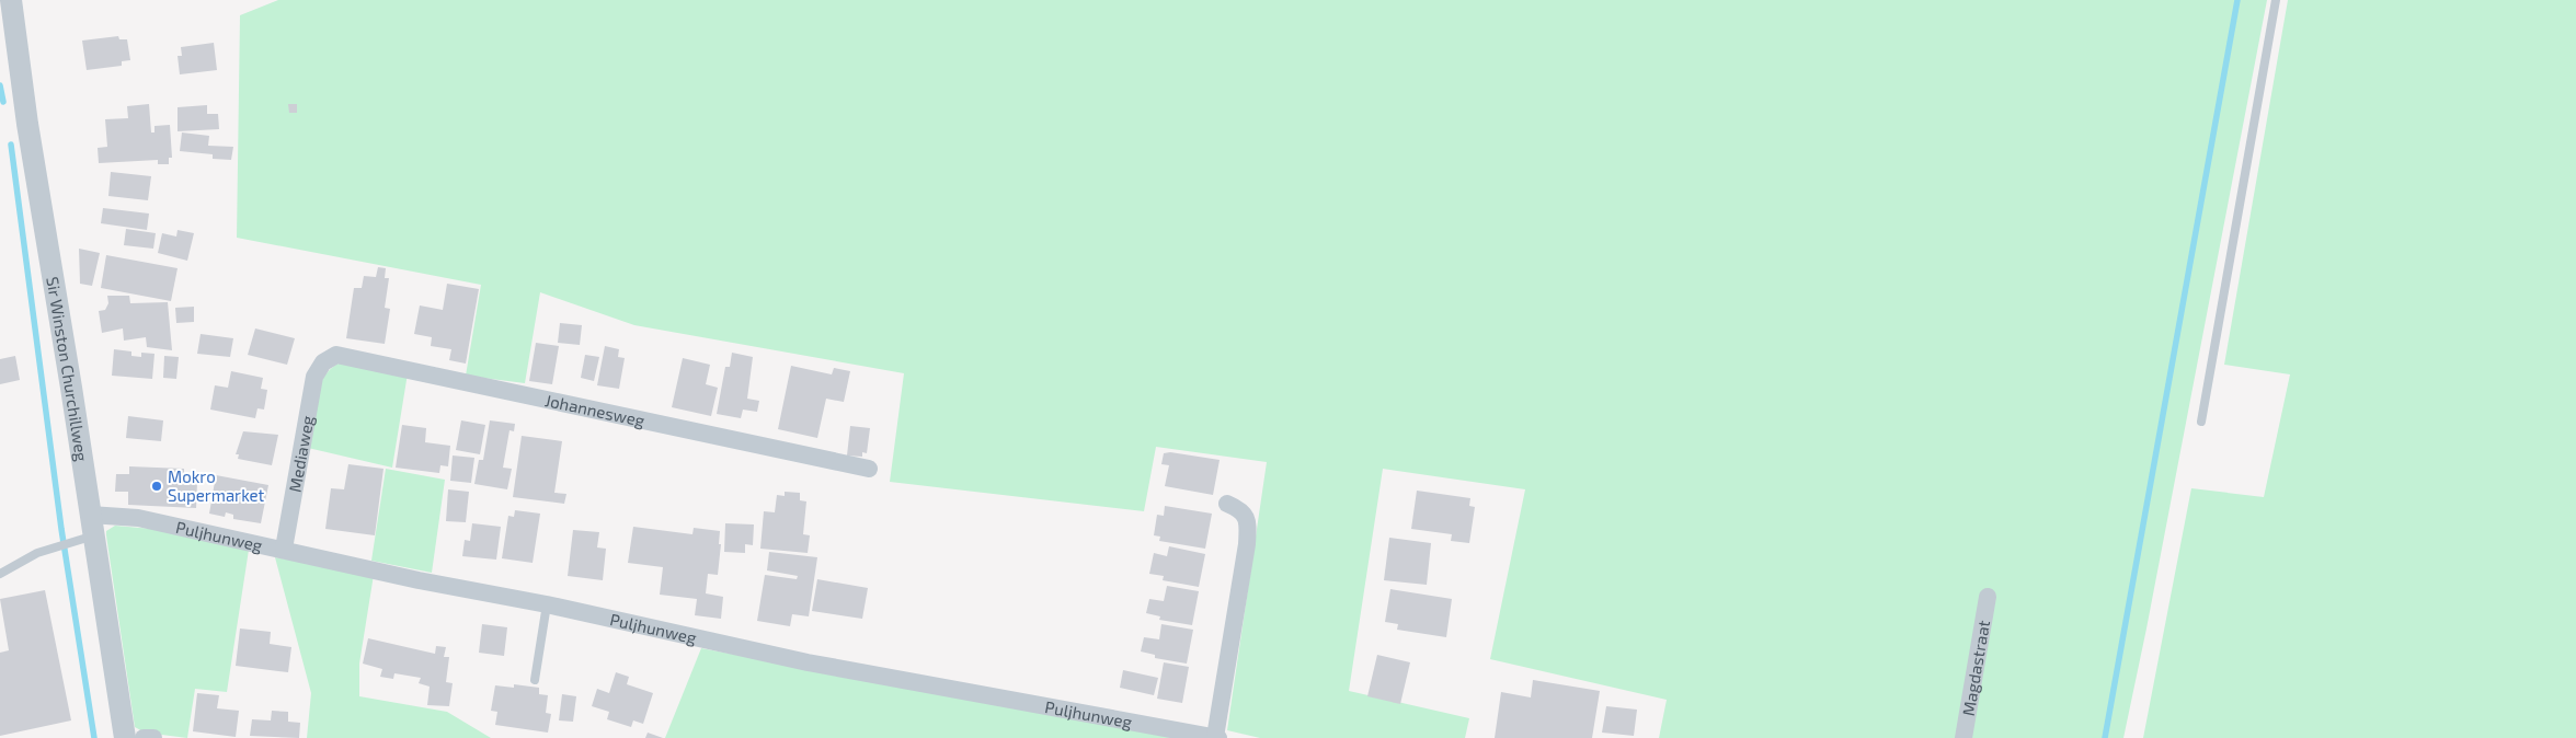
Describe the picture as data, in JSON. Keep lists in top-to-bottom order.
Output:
{
  "streets": {
    "street": [
      "Sir Winston Churchillweg",
      "Johannesweg",
      "Mediaweg",
      "Puljhunweg",
      "Magdastraat"
    ]
  },
  "crossings": [
    ["Sir Winston Churchillweg", "Puljhunweg"],
    ["Johannesweg", "Mediaweg"],
    ["Mediaweg", "Puljhunweg"]
  ],
  "places": ["Mokro Supermarket"]
}
